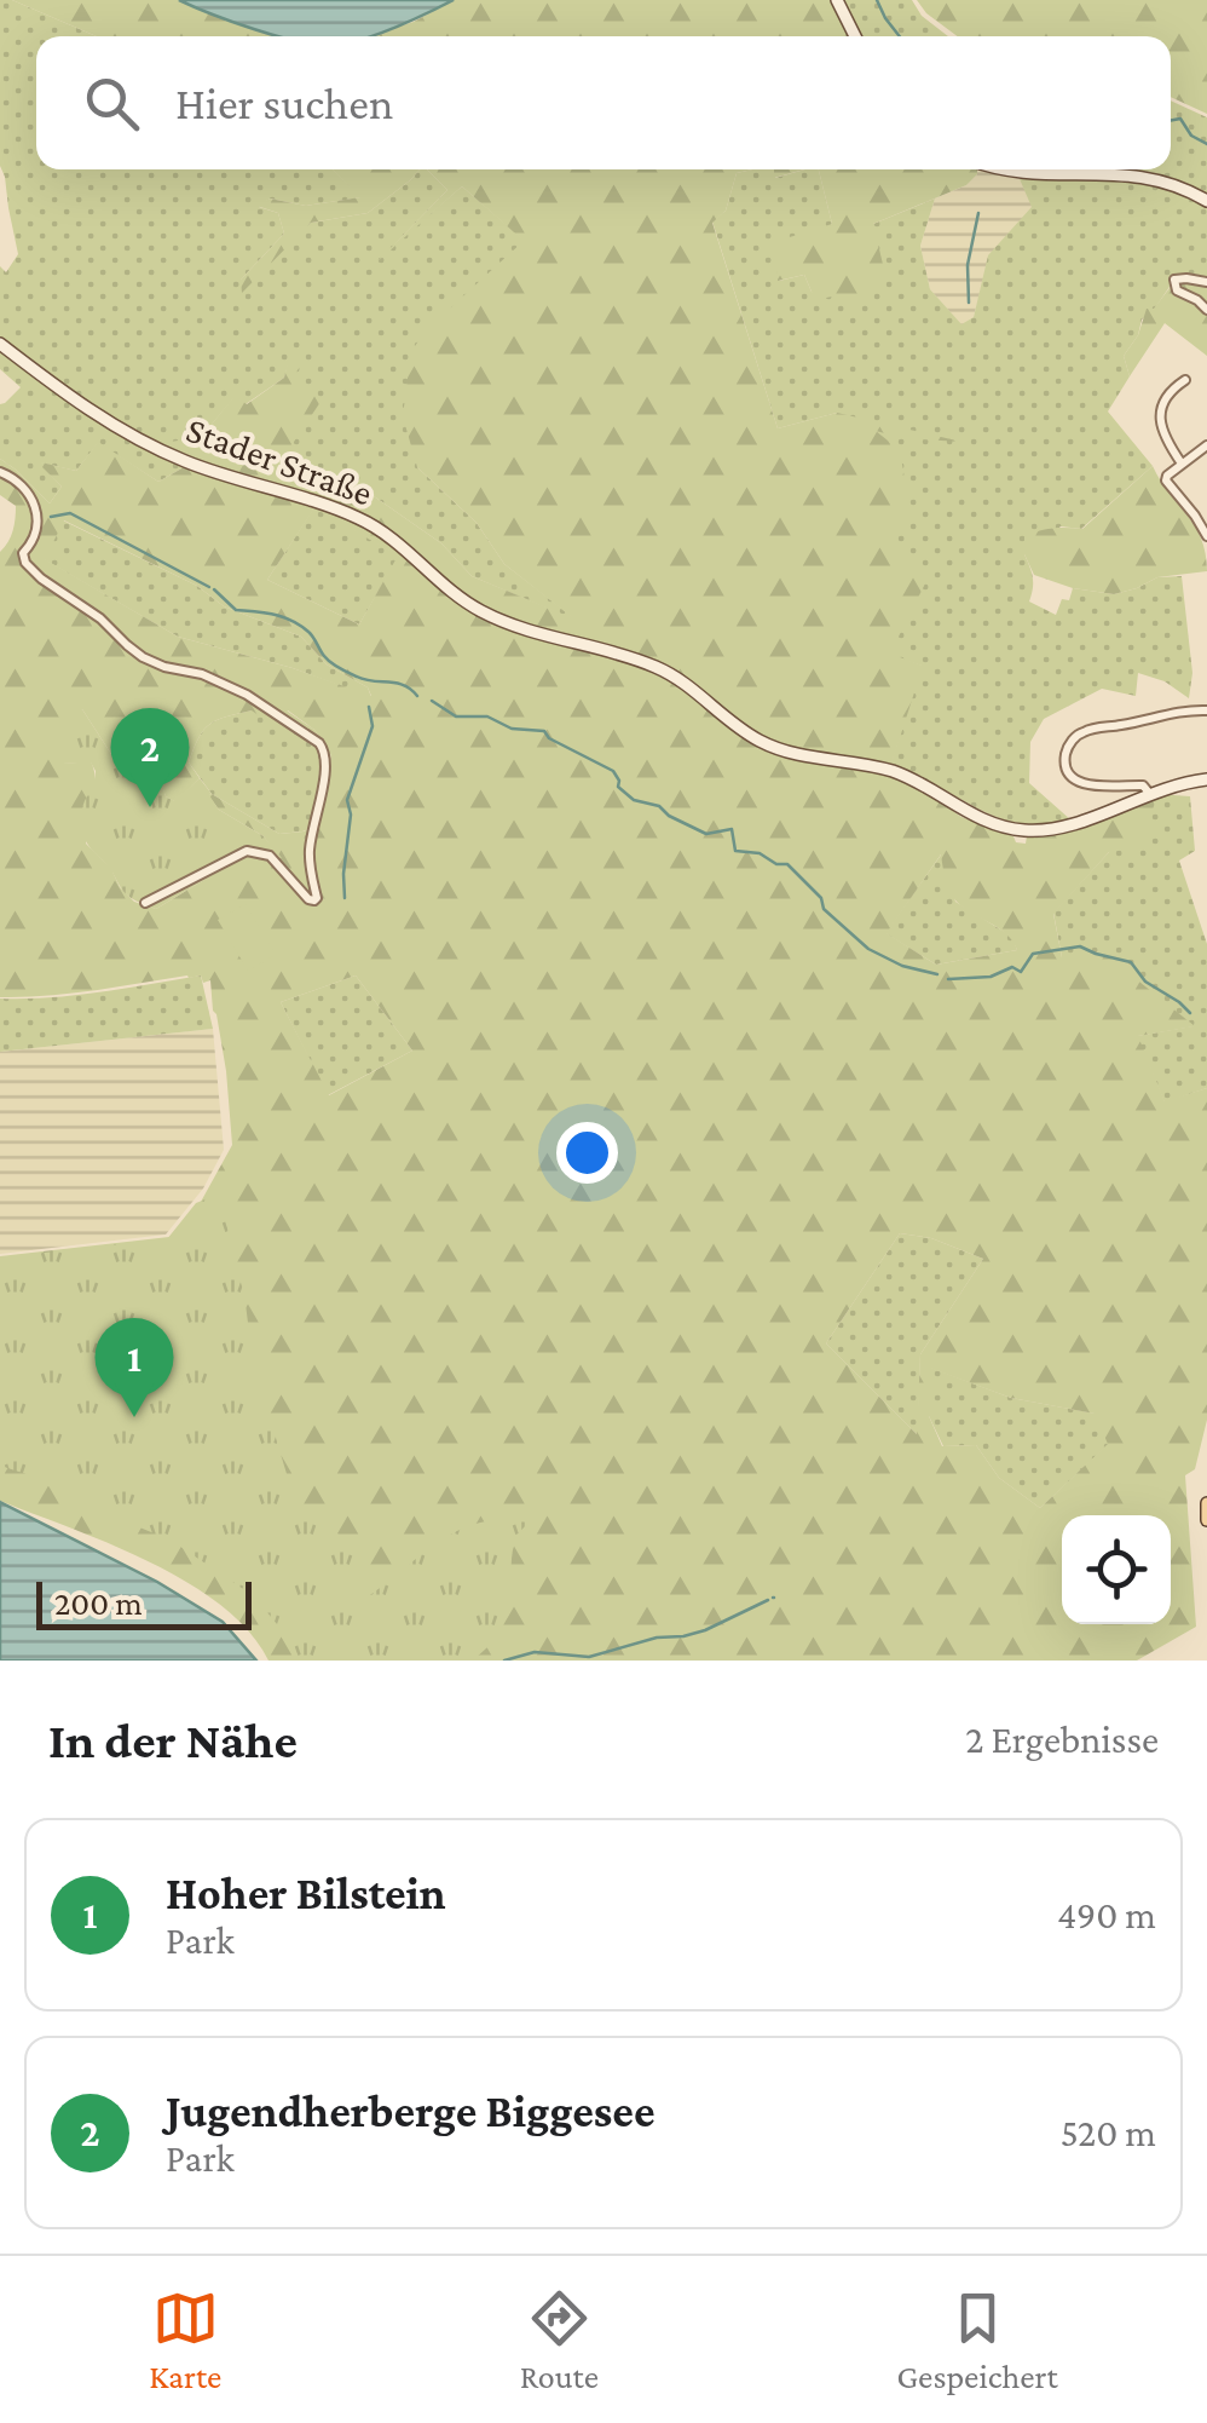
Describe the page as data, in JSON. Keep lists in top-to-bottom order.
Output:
{
  "streets": {
    "street": ["Stader Straße"]
  },
  "scale_bar": "200 m",
  "page": {
    "search": "Hier suchen",
    "pins": ["2", "1"],
    "scale": "200 m",
    "heading": ["In der Nähe", "2 Ergebnisse"],
    "list": [
      {
        "mark": "1",
        "name": "Hoher Bilstein",
        "note": "Park",
        "value": "490 m"
      },
      {
        "mark": "2",
        "name": "Jugendherberge Biggesee",
        "note": "Park",
        "value": "520 m"
      }
    ],
    "nav": ["Karte", "Route", "Gespeichert"]
  }
}
